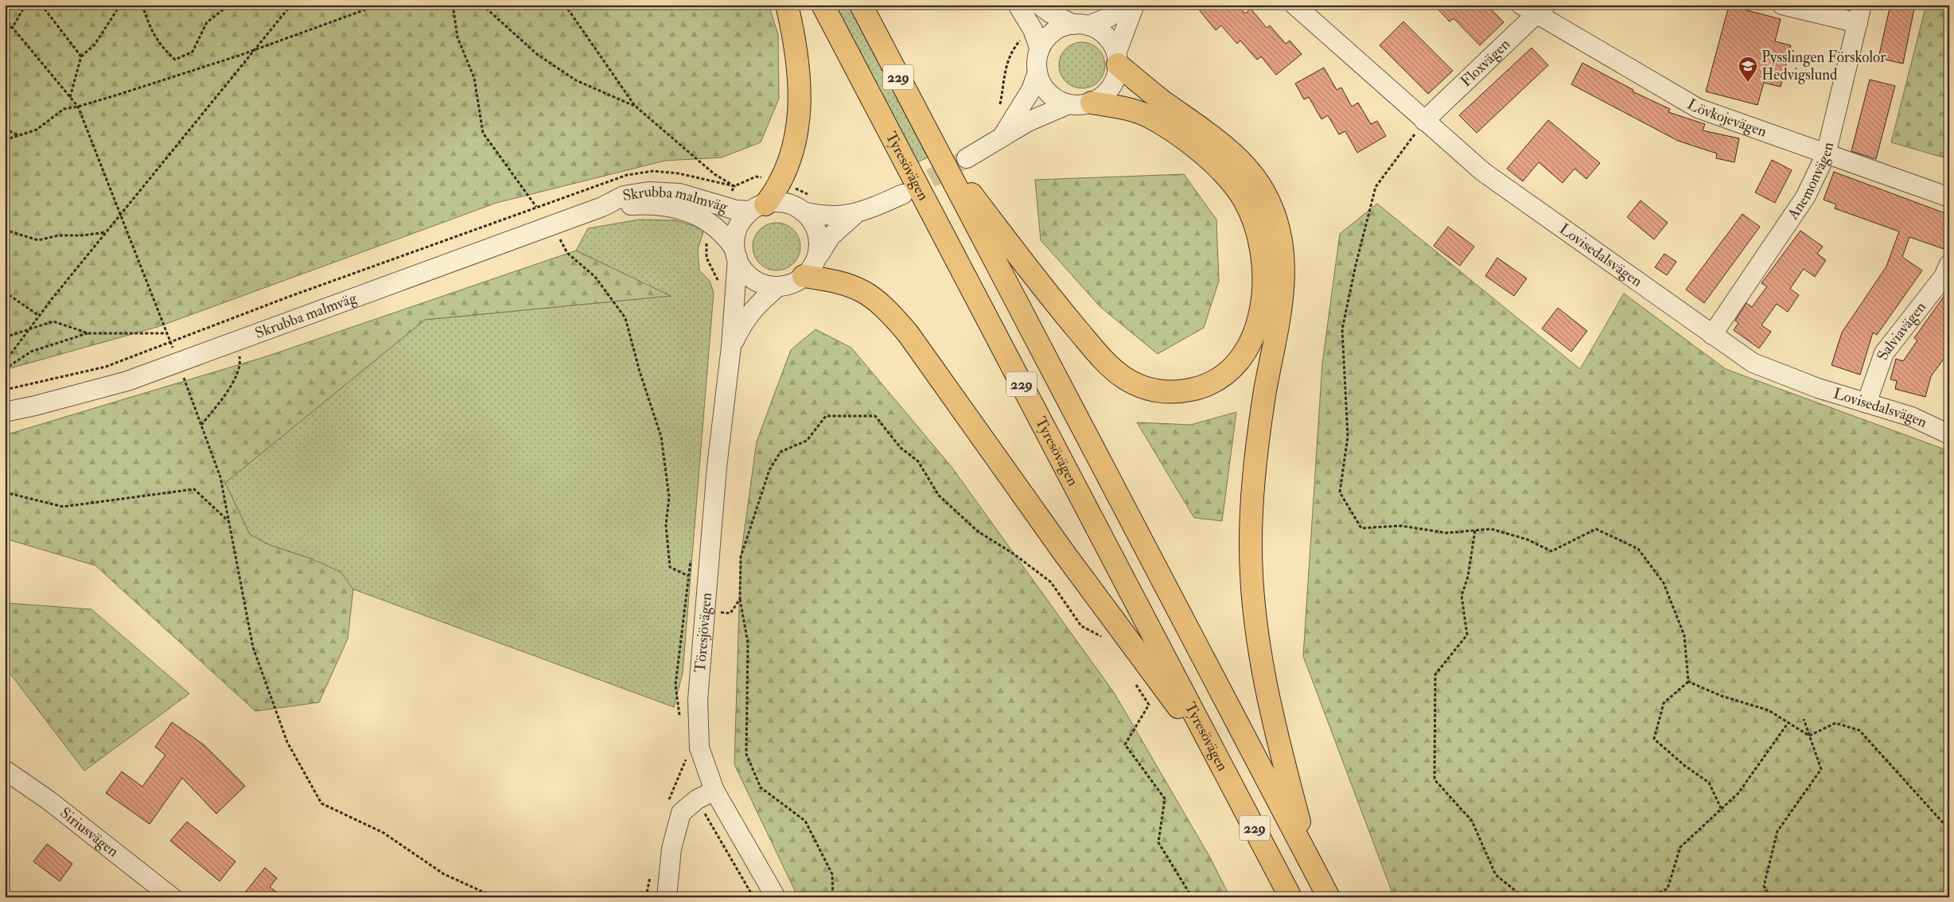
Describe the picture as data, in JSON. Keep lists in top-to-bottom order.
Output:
{
  "streets": {
    "highway": ["229", "Tyresövägen"],
    "street": [
      "Floxvägen",
      "Lövkojevägen",
      "Anemonvägen",
      "Skrubba malmväg",
      "Lovisedalsvägen",
      "Salviavägen",
      "Töresjövägen",
      "Siriusvägen"
    ]
  },
  "crossings": [
    ["Floxvägen", "Lövkojevägen"],
    ["Floxvägen", "Lovisedalsvägen"],
    ["Lövkojevägen", "Anemonvägen"],
    ["Anemonvägen", "Lovisedalsvägen"],
    ["Skrubba malmväg", "Töresjövägen"],
    ["Lovisedalsvägen", "Salviavägen"]
  ],
  "places": {
    "school or university": ["Pysslingen Förskolor Hedvigslund"]
  }
}
